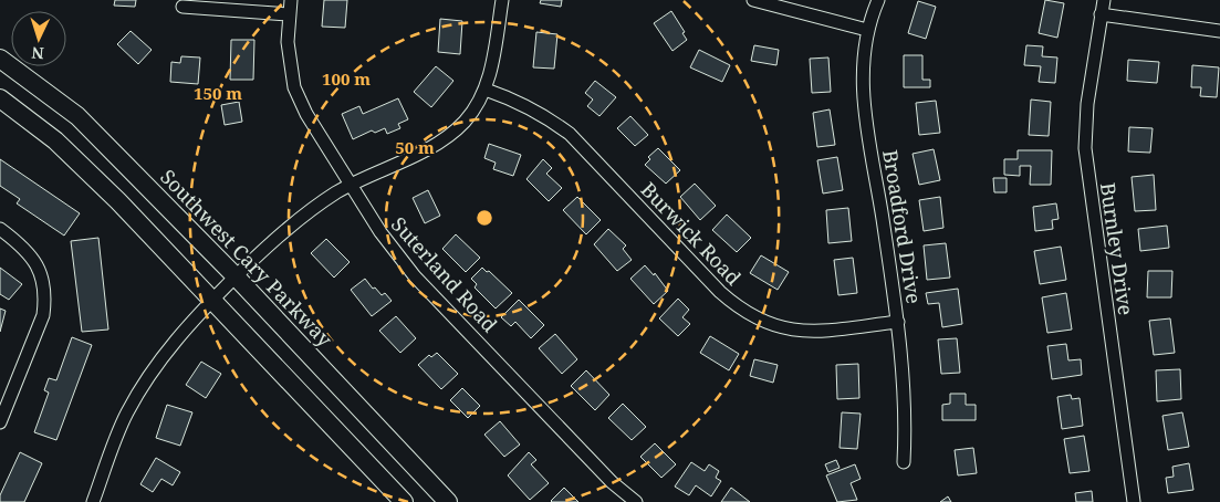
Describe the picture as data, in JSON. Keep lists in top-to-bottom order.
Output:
{
  "streets": {
    "main road": ["Southwest Cary Parkway"],
    "street": [
      "Broadford Drive",
      "Burwick Road",
      "Burnley Drive",
      "Suterland Road"
    ]
  },
  "crossings": [
    ["Broadford Drive", "Burwick Road"]
  ],
  "north": "bottom",
  "rings": ["100 m", "150 m", "50 m"]
}
